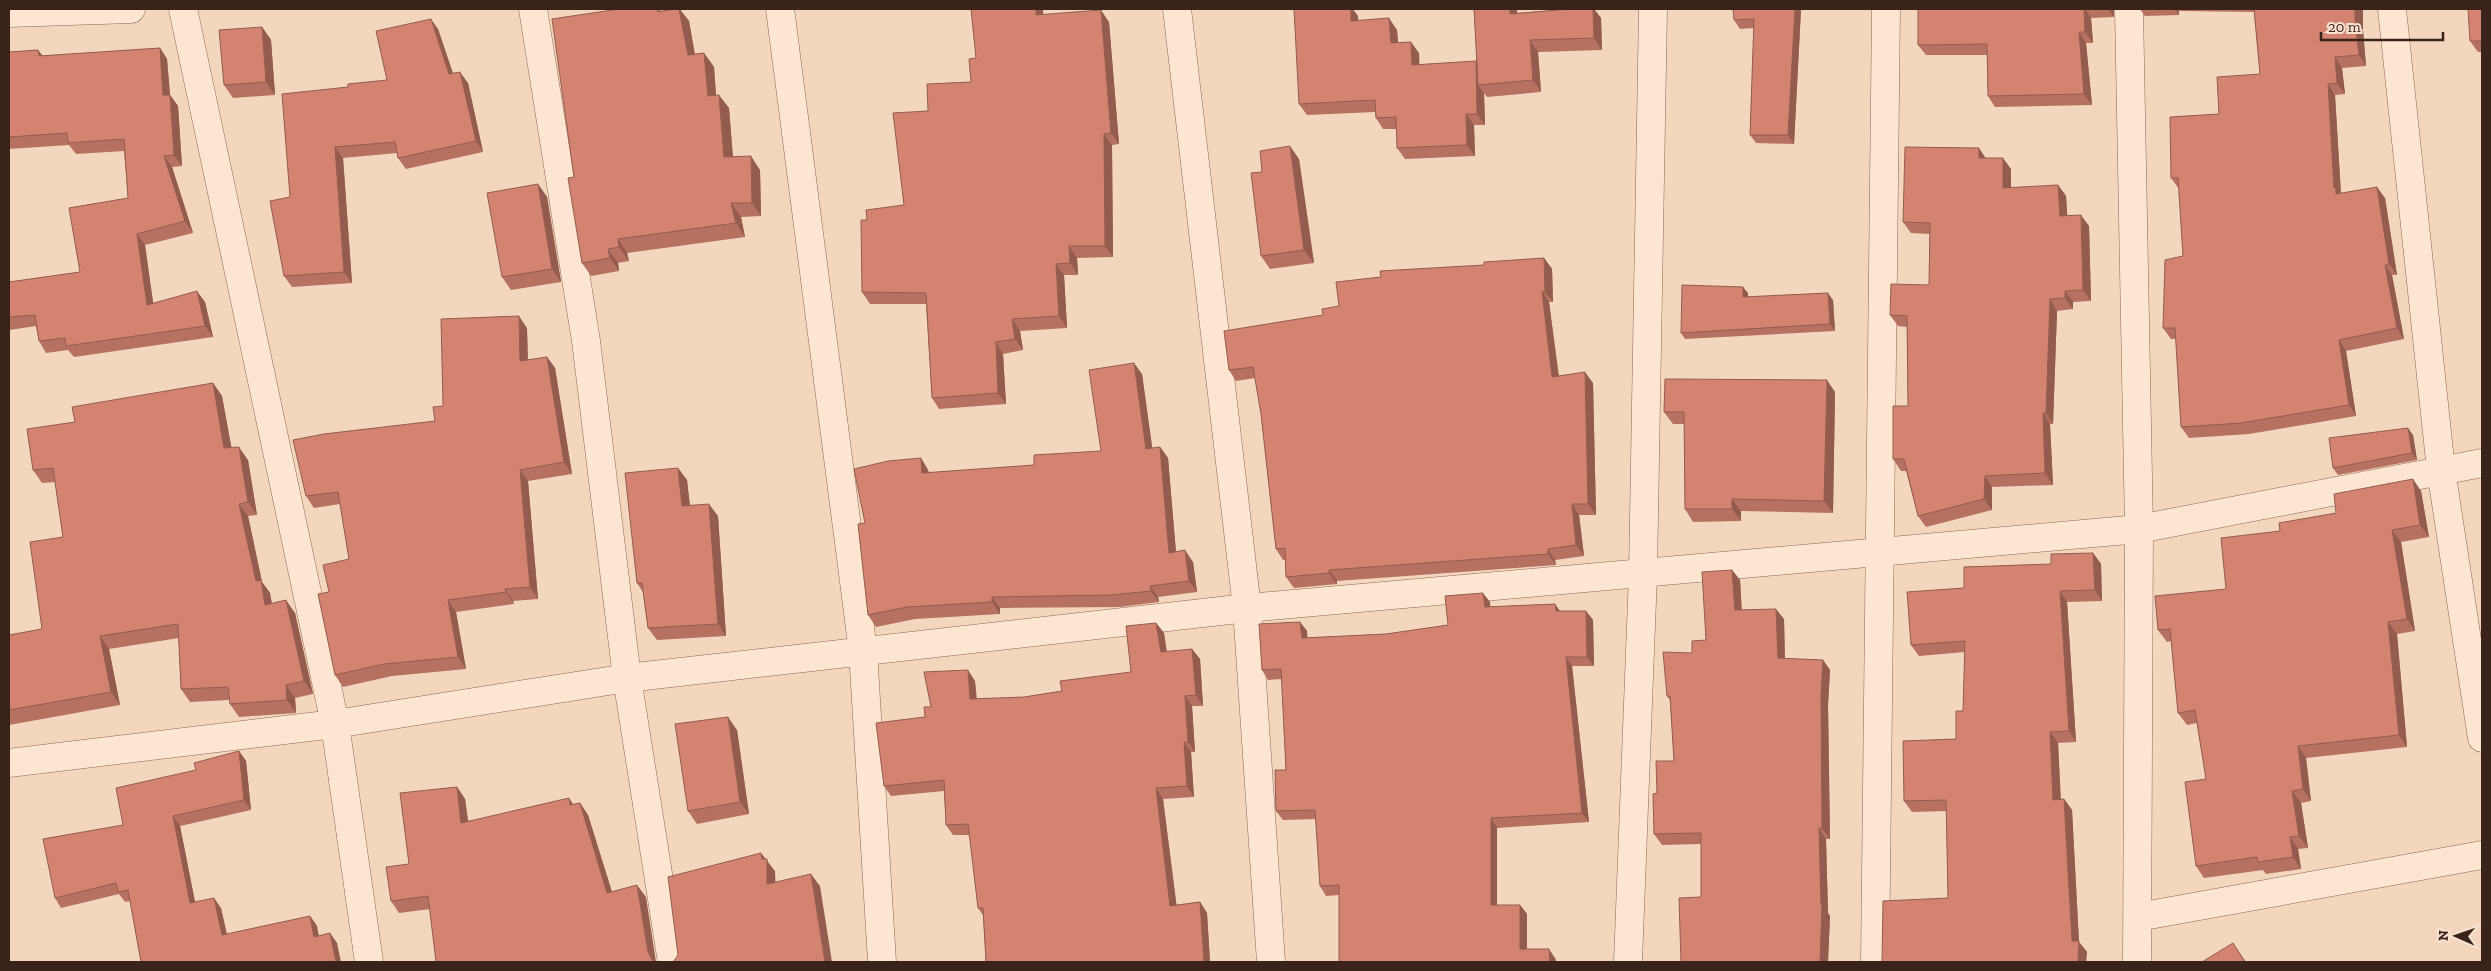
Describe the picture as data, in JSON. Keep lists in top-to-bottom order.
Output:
{
  "scale_bar": "20 m",
  "north": "left"
}
